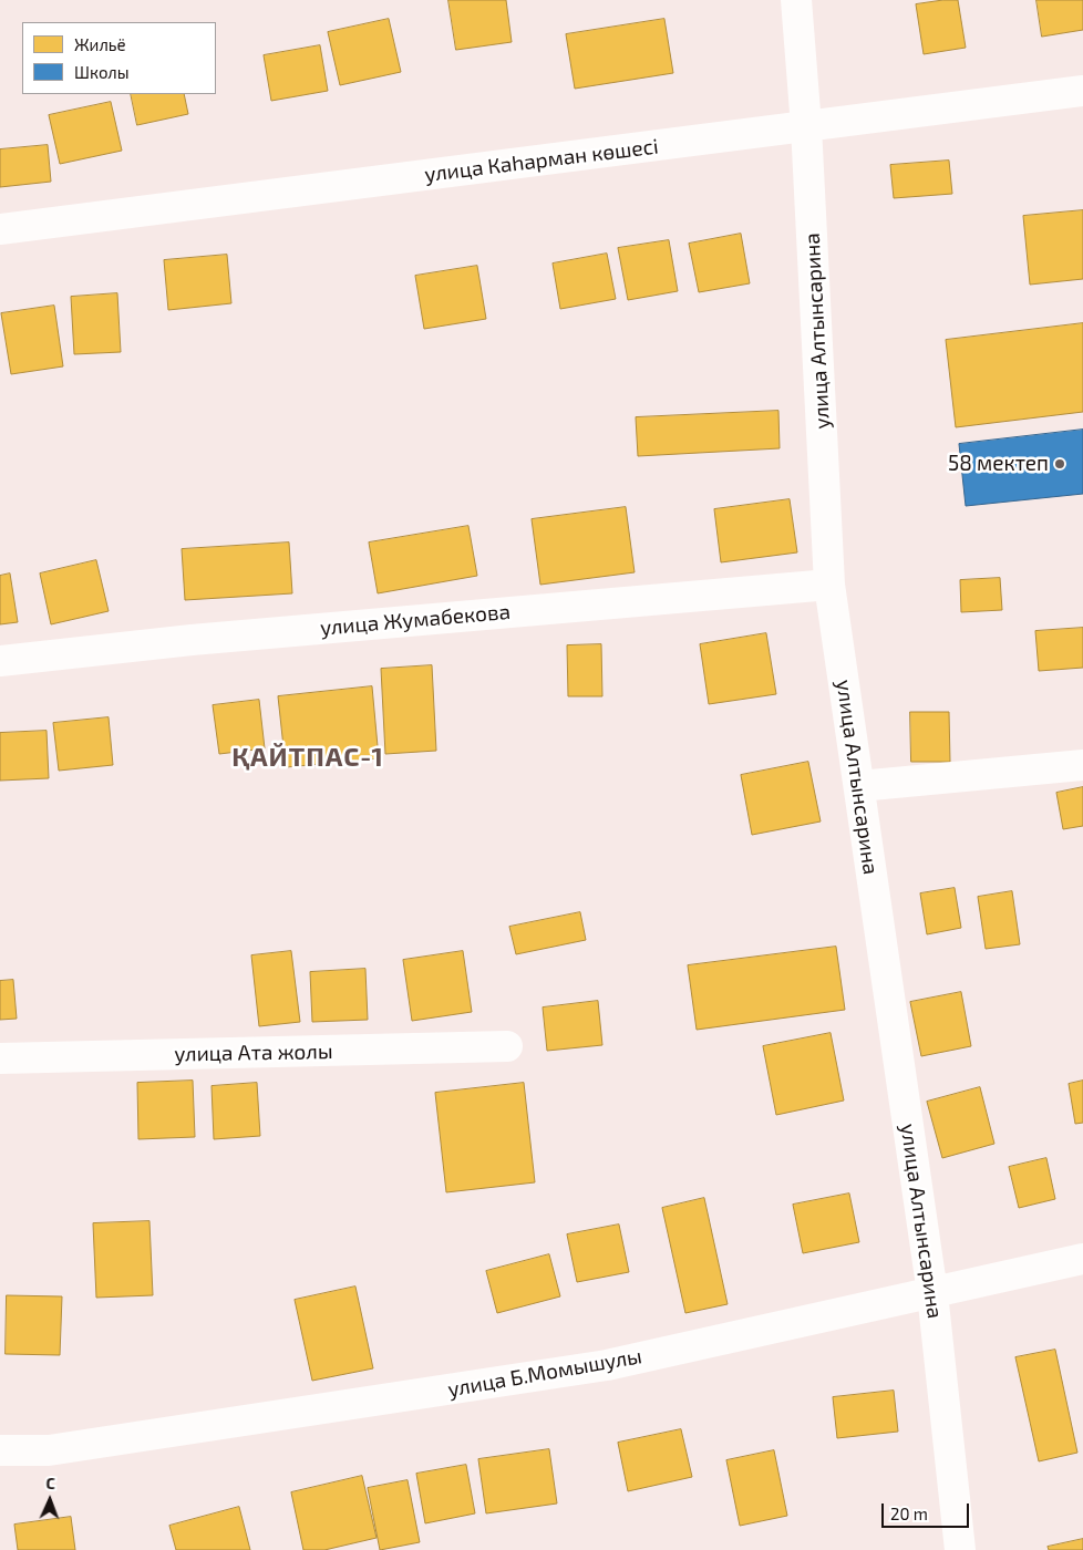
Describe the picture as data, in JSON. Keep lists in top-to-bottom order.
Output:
{
  "streets": {
    "street": [
      "улица Каһарман көшесі",
      "улица Алтынсарина",
      "улица Жумабекова",
      "улица Ата жолы",
      "улица Б.Момышулы"
    ]
  },
  "crossings": [
    ["улица Каһарман көшесі", "улица Алтынсарина"],
    ["улица Алтынсарина", "улица Жумабекова"],
    ["улица Алтынсарина", "улица Б.Момышулы"]
  ],
  "districts": ["ҚАЙТПАС-1"],
  "places": ["58 мектеп"],
  "legend": ["Жильё", "Школы"],
  "scale_bar": "20 m",
  "north": "top"
}
